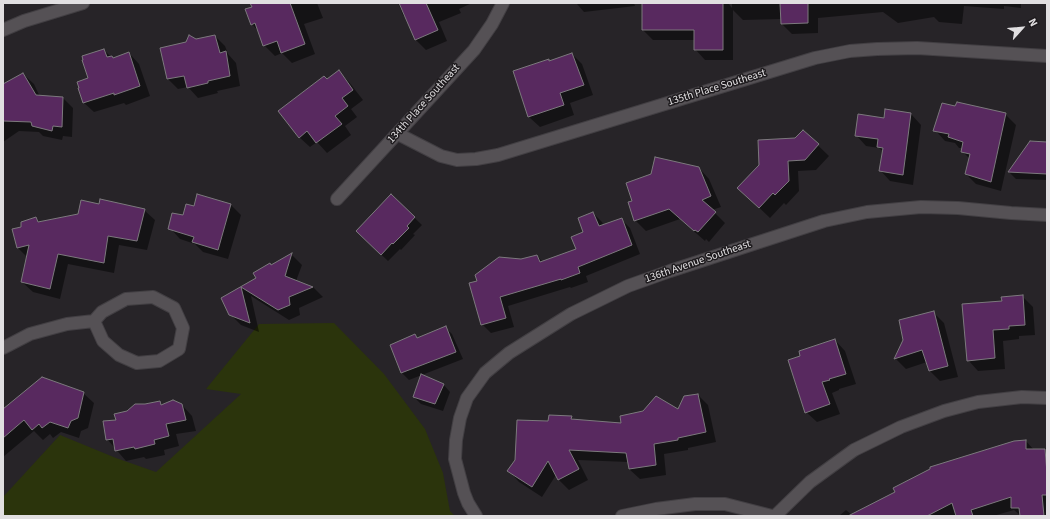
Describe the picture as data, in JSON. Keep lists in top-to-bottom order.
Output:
{
  "streets": {
    "street": ["135th Place Southeast", "134th Place Southeast", "136th Avenue Southeast"]
  },
  "crossings": [
    ["135th Place Southeast", "134th Place Southeast"]
  ],
  "north": "top right"
}
